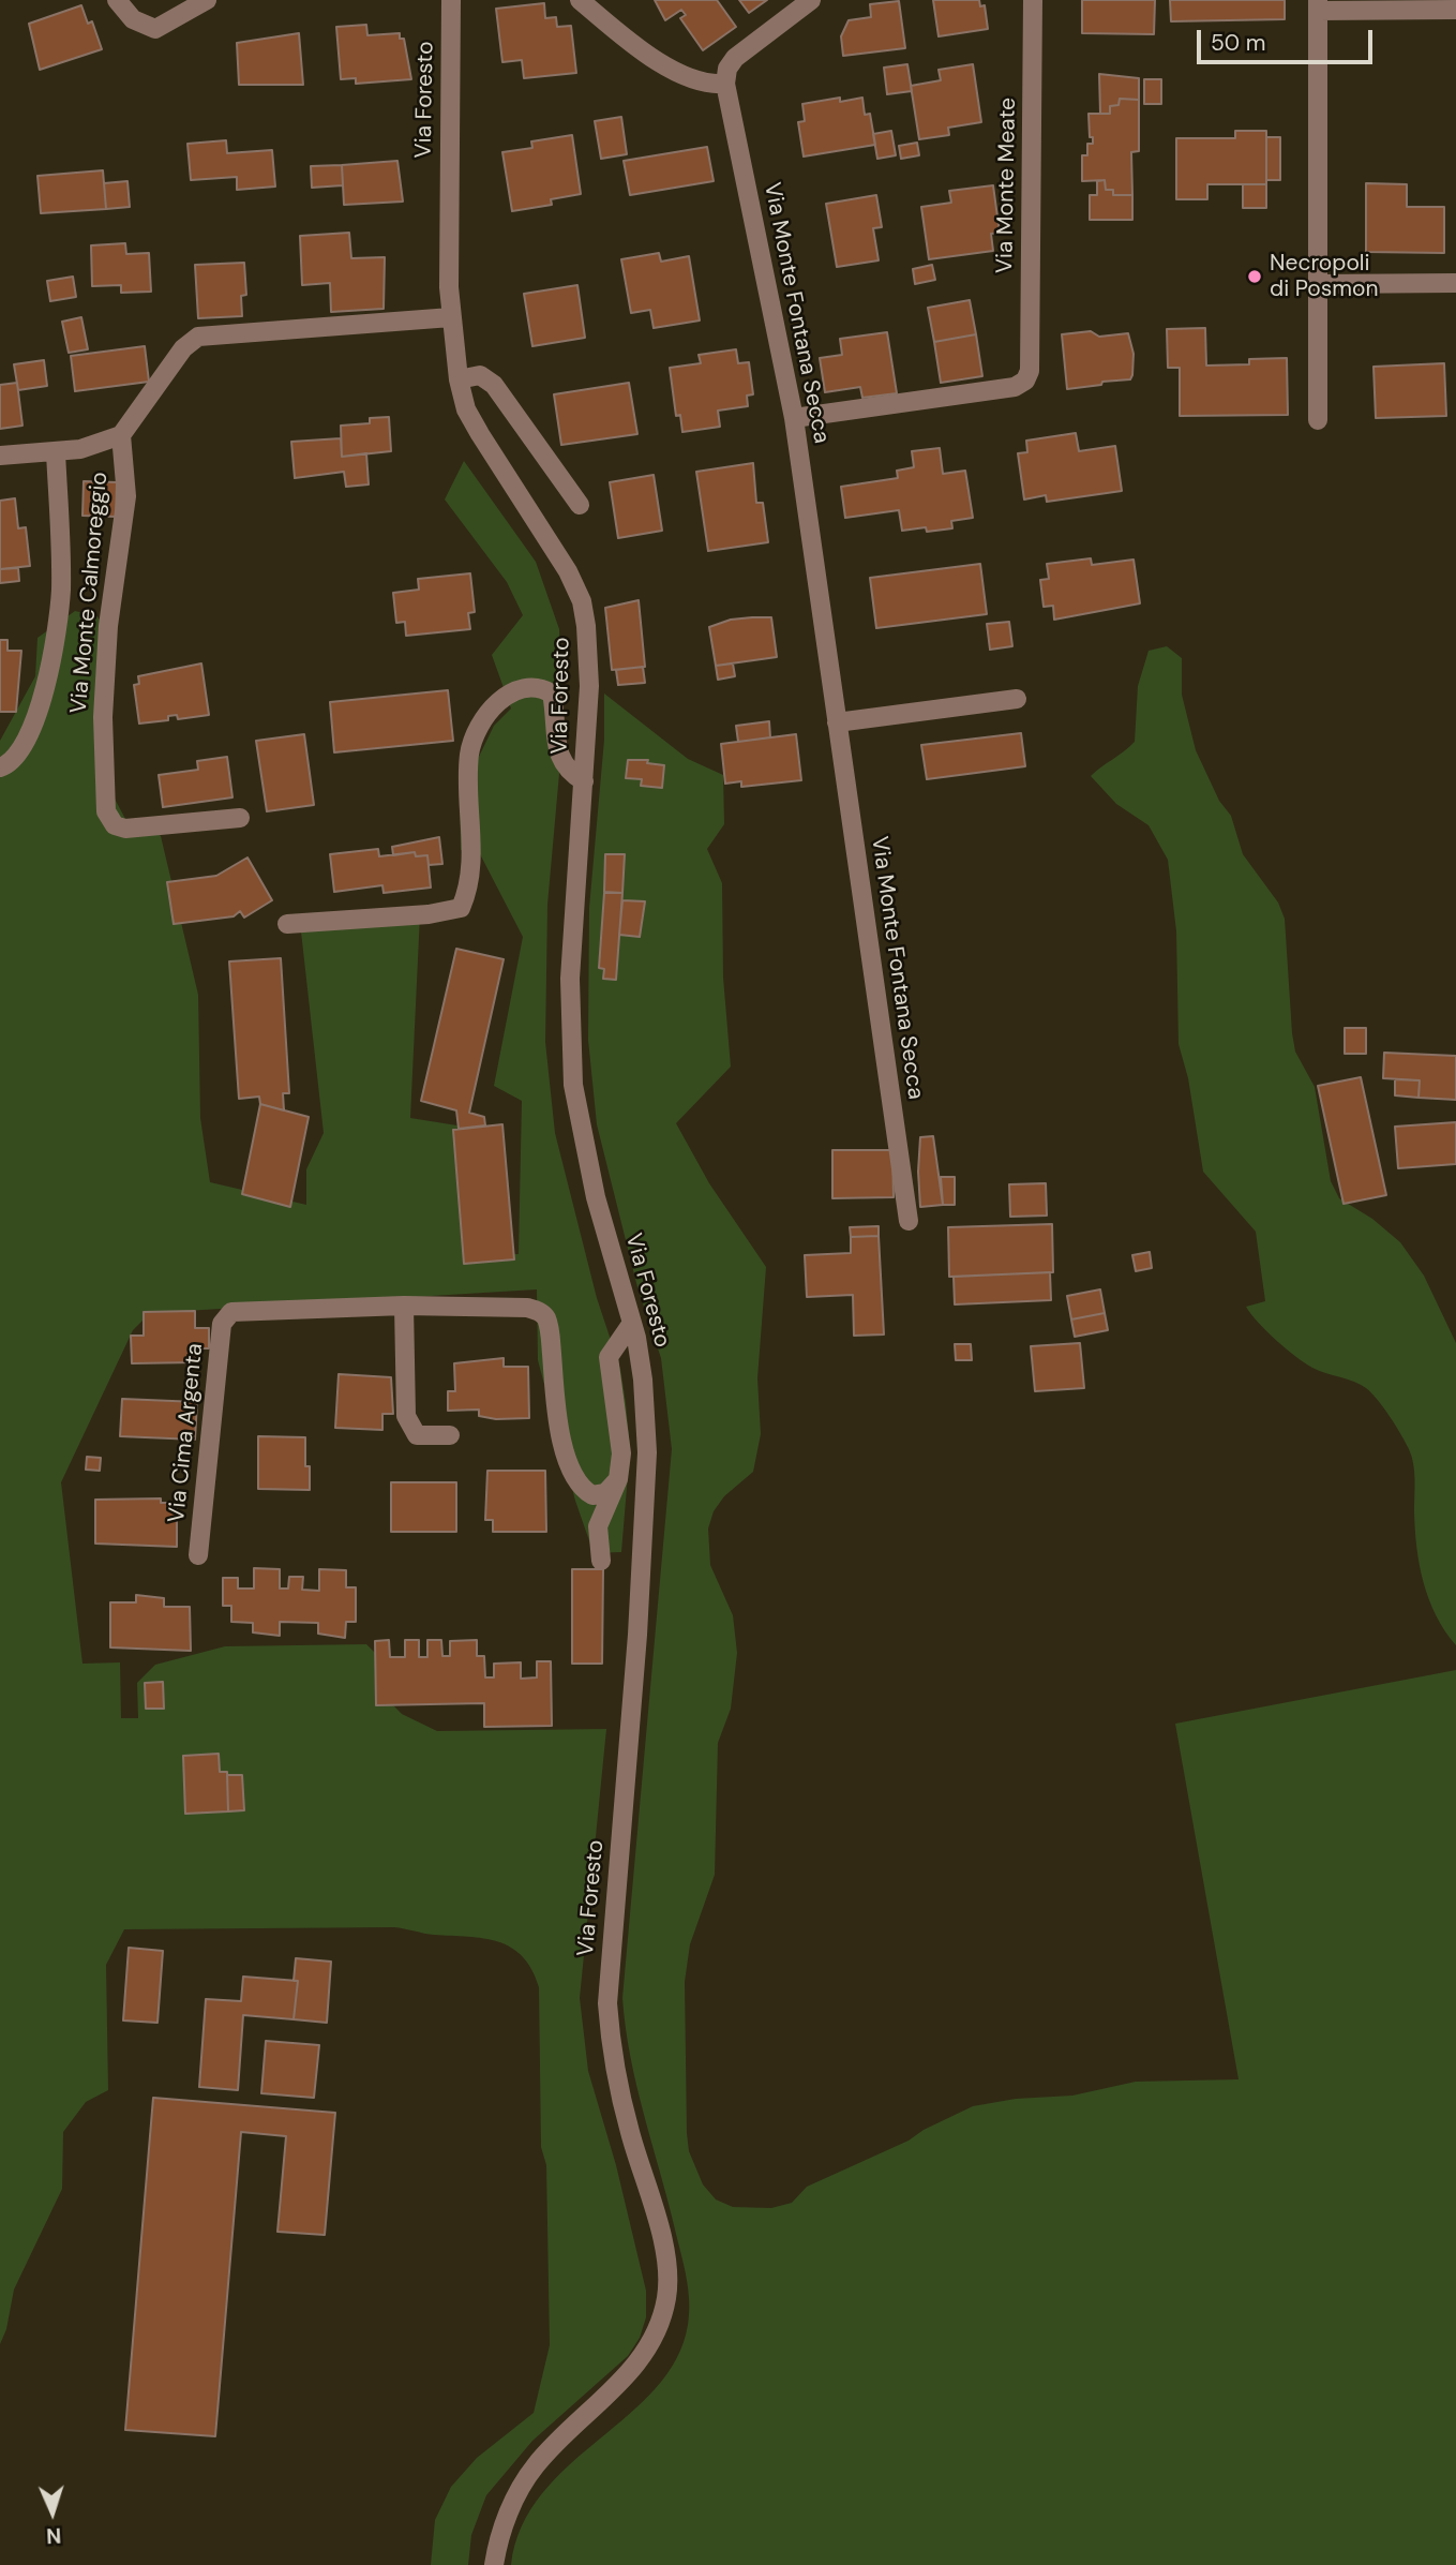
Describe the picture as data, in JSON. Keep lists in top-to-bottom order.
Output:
{
  "streets": {
    "street": [
      "Via Foresto",
      "Via Monte Meate",
      "Via Monte Fontana Secca",
      "Via Monte Calmoreggio",
      "Via Cima Argenta"
    ]
  },
  "crossings": [
    ["Via Monte Meate", "Via Monte Fontana Secca"]
  ],
  "places": ["Necropoli di Posmon"],
  "scale_bar": "50 m",
  "north": "bottom"
}
